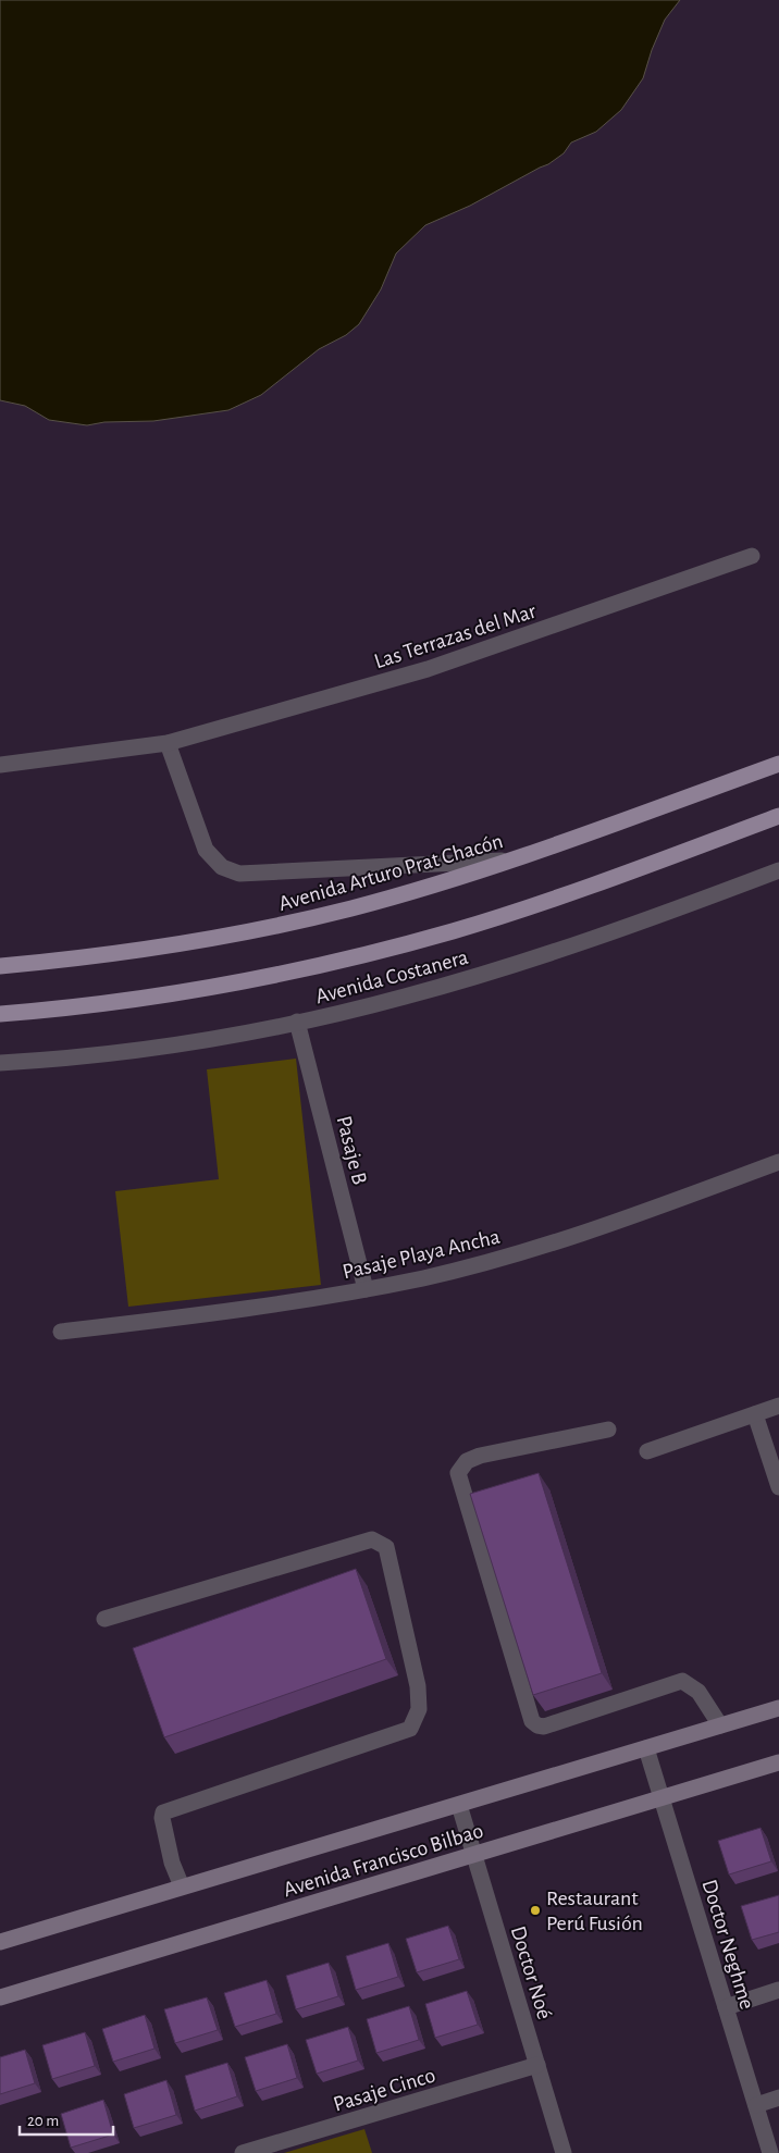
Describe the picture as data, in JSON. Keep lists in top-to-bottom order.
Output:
{
  "streets": {
    "main road": ["Avenida Arturo Prat Chacón", "Avenida Francisco Bilbao"],
    "street": [
      "Las Terrazas del Mar",
      "Avenida Costanera",
      "Pasaje B",
      "Pasaje Playa Ancha",
      "Doctor Neghme",
      "Doctor Noé",
      "Pasaje Cinco"
    ]
  },
  "crossings": [
    ["Avenida Costanera", "Pasaje B"],
    ["Pasaje B", "Pasaje Playa Ancha"],
    ["Avenida Francisco Bilbao", "Doctor Neghme"],
    ["Avenida Francisco Bilbao", "Doctor Noé"],
    ["Doctor Noé", "Pasaje Cinco"]
  ],
  "places": ["Restaurant Perú Fusión"],
  "scale_bar": "20 m"
}
